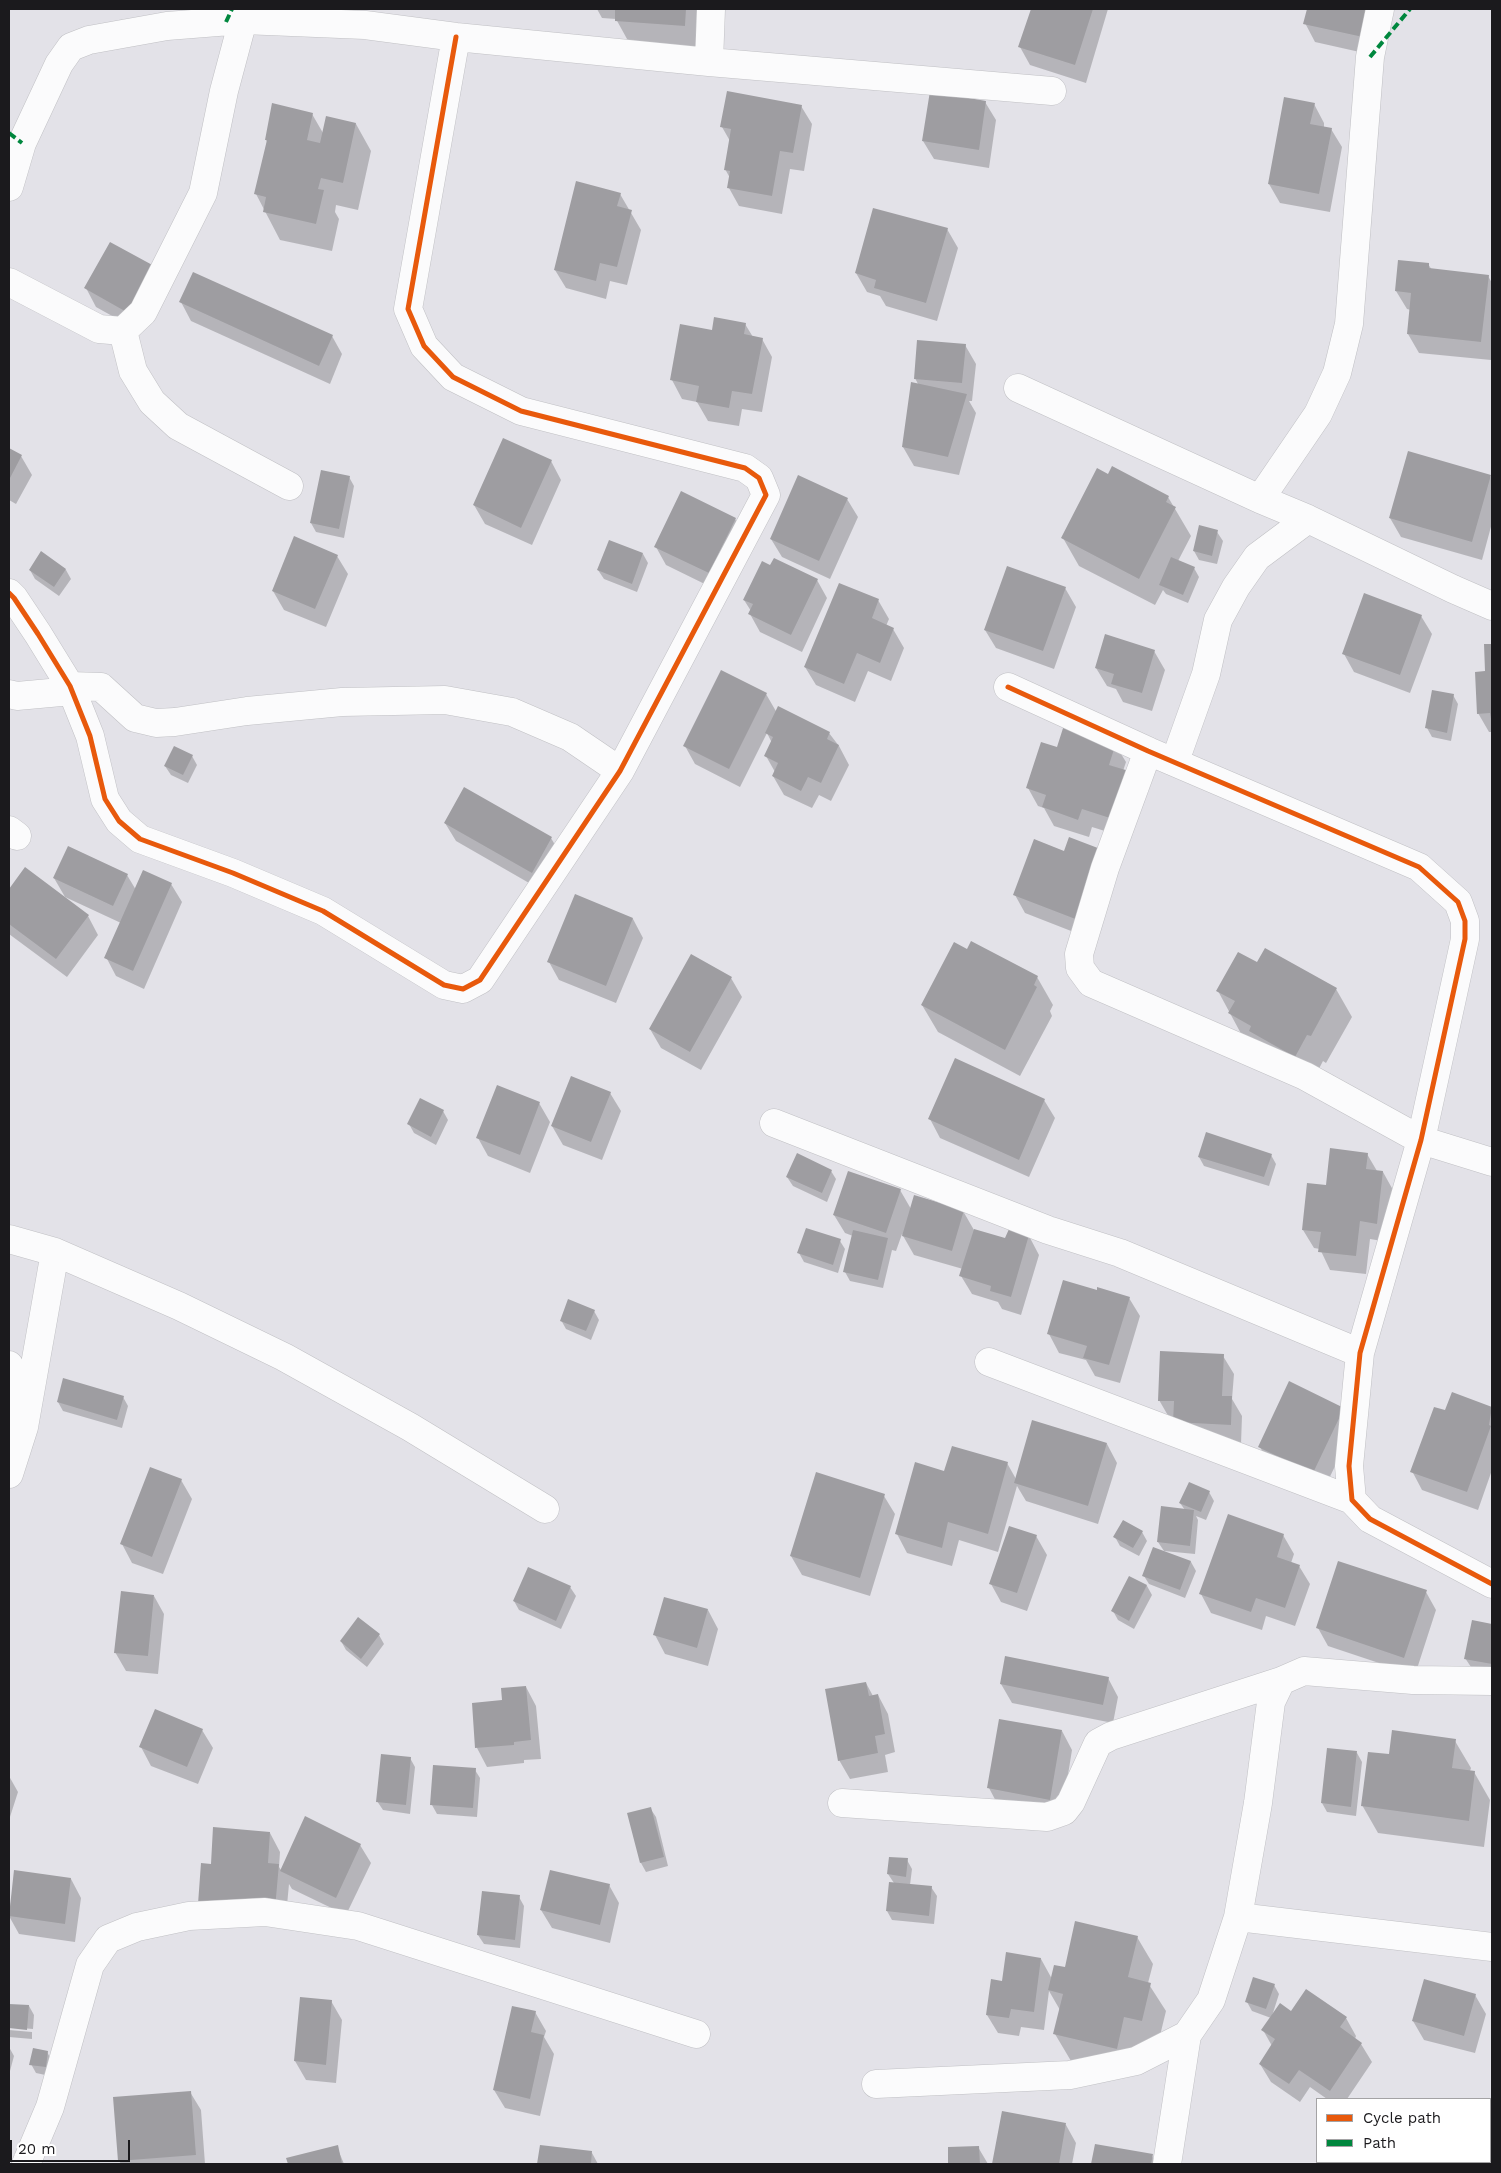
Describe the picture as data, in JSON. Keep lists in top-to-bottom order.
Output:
{
  "legend": ["Cycle path", "Path"],
  "scale_bar": "20 m"
}
